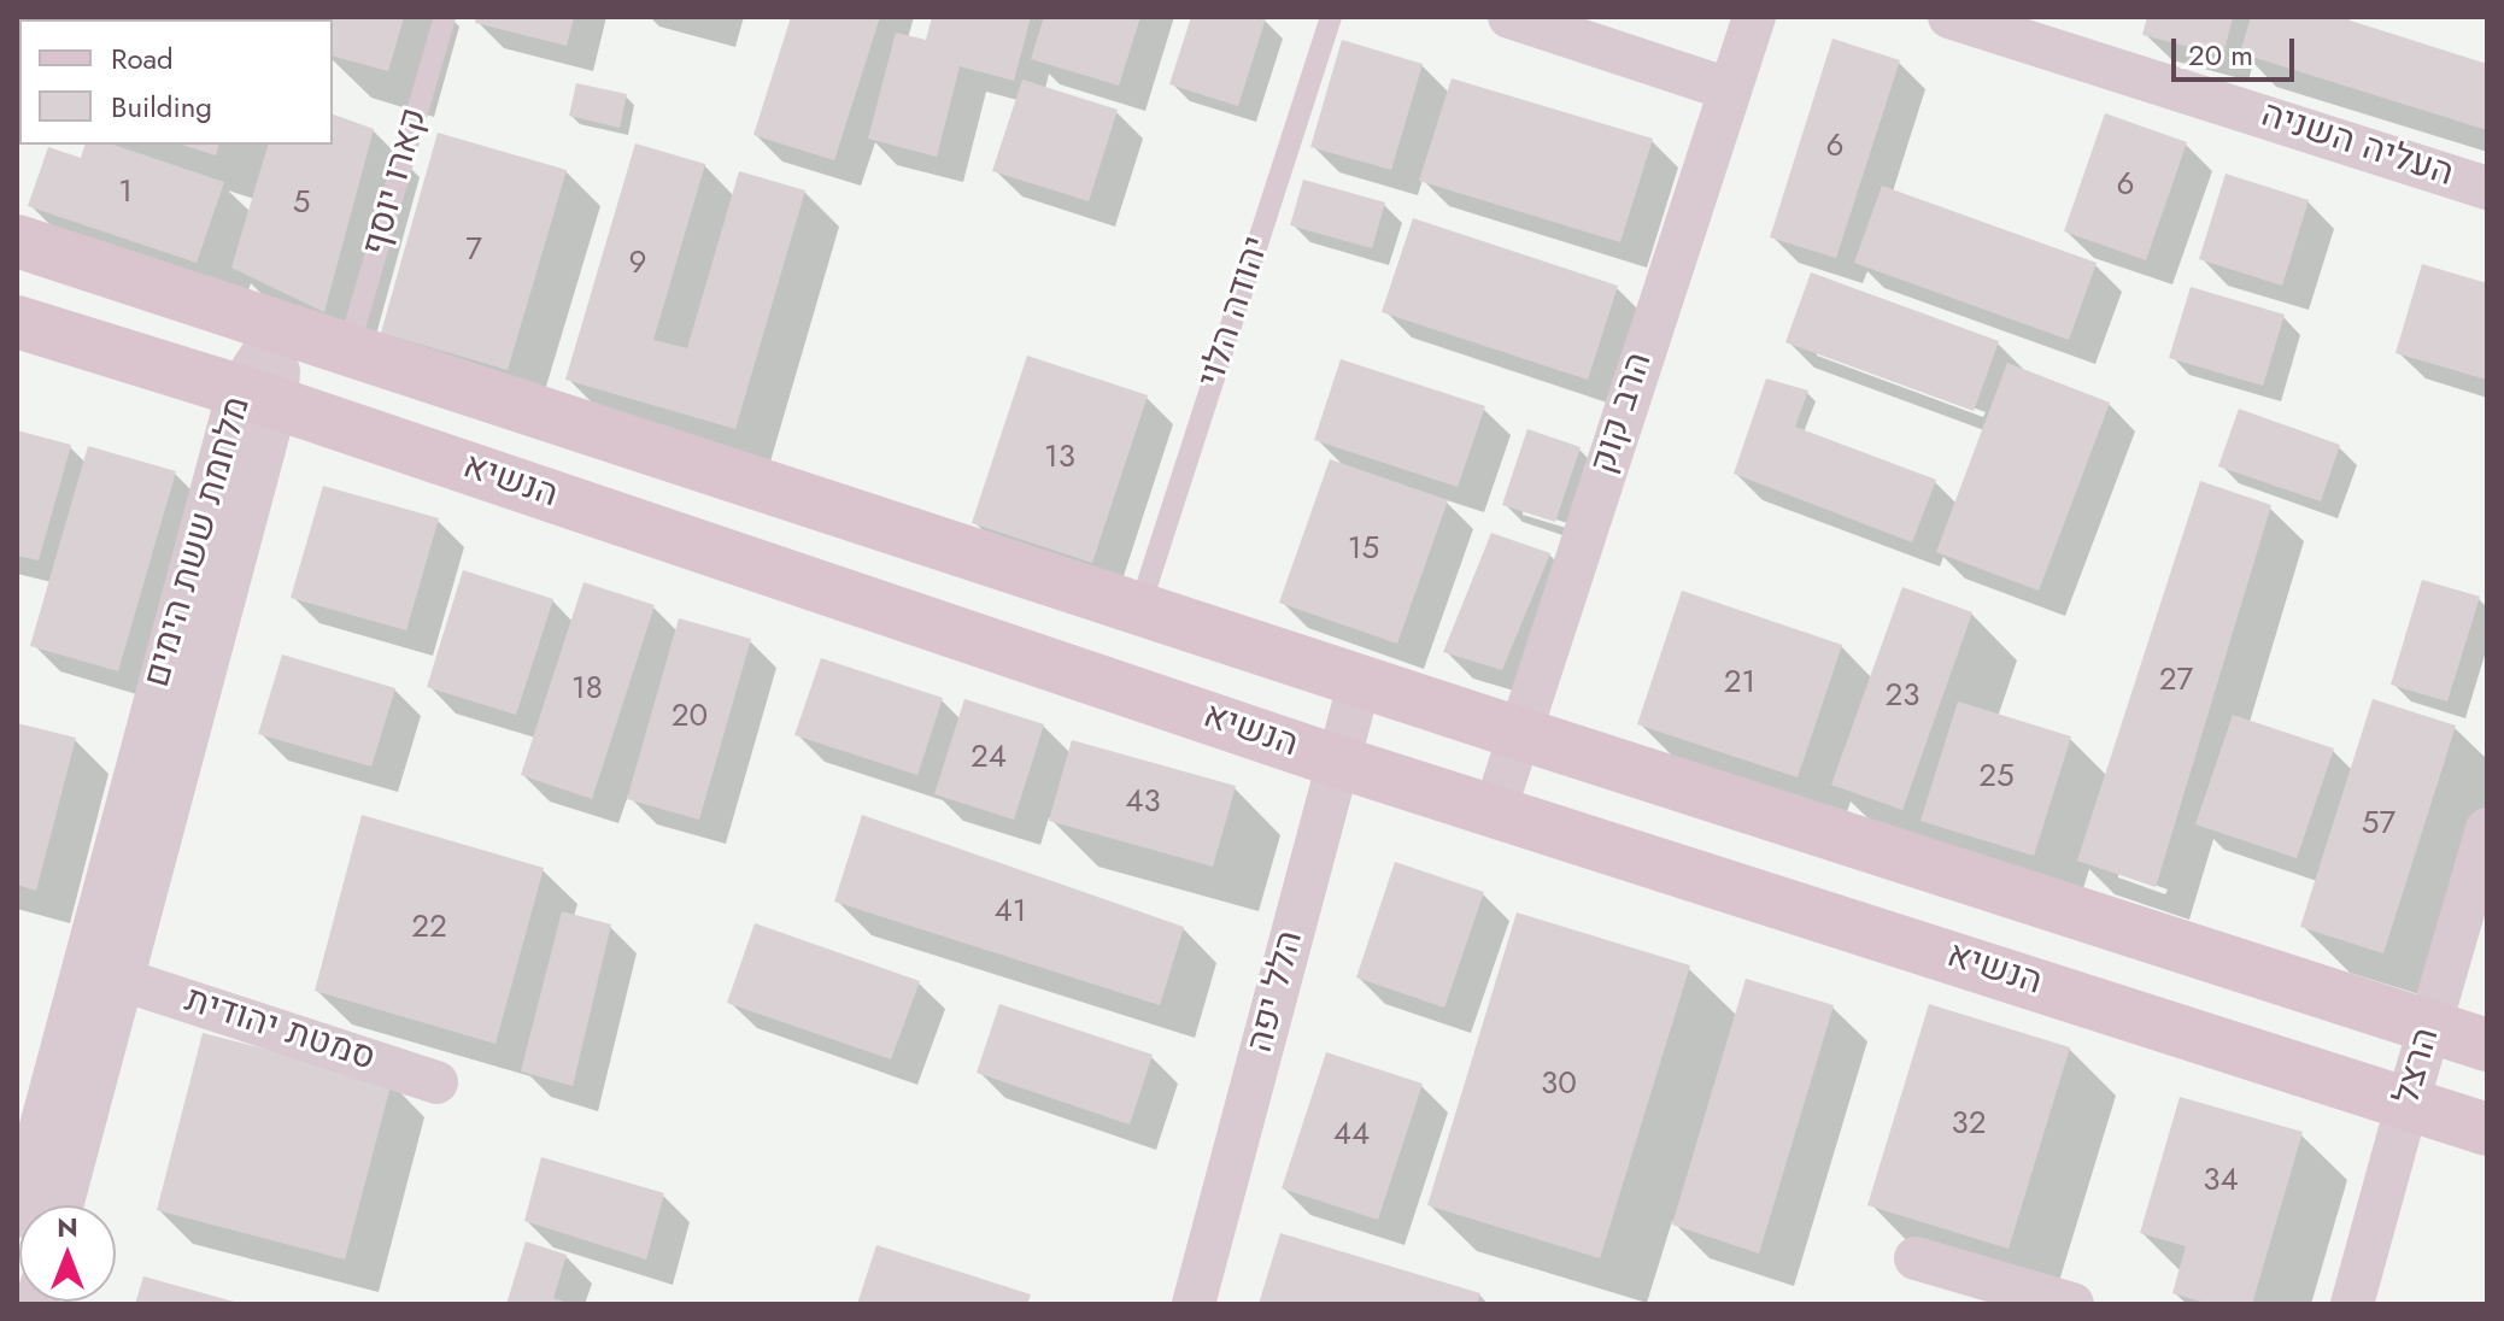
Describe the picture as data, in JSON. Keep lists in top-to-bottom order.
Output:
{
  "streets": {
    "main road": ["הנשיא"],
    "street": [
      "העליה השניה",
      "הרב קוק",
      "מלחמת ששת הימים",
      "הלל יפה",
      "סמטת יהודית",
      "הרצל"
    ],
    "lane": ["קארו יוסף", "יהודה הלוי"]
  },
  "crossings": [
    ["הרב קוק", "הנשיא"],
    ["הנשיא", "מלחמת ששת הימים"],
    ["הנשיא", "הלל יפה"],
    ["הנשיא", "הרצל"],
    ["מלחמת ששת הימים", "סמטת יהודית"]
  ],
  "house_numbers": [
    "6",
    "6",
    "1",
    "5",
    "7",
    "9",
    "13",
    "15",
    "27",
    "21",
    "18",
    "23",
    "20",
    "24",
    "25",
    "43",
    "57",
    "41",
    "22",
    "30",
    "32",
    "44",
    "34"
  ],
  "legend": ["Road", "Building"],
  "scale_bar": "20 m",
  "north": "top"
}
